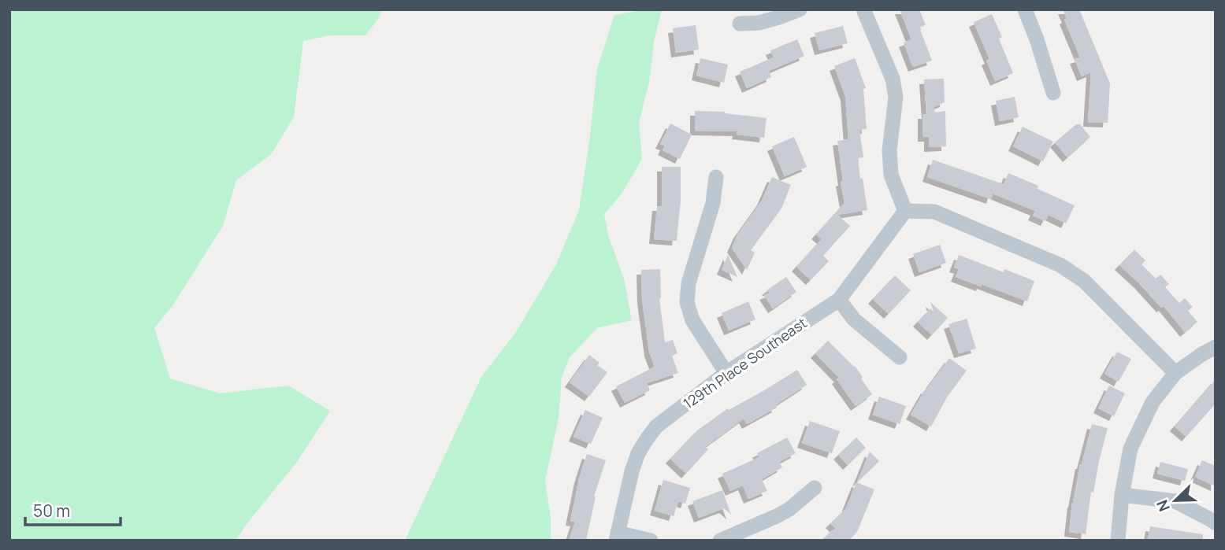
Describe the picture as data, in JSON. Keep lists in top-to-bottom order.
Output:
{
  "streets": {
    "street": ["129th Place Southeast"]
  },
  "scale_bar": "50 m",
  "north": "bottom left"
}
